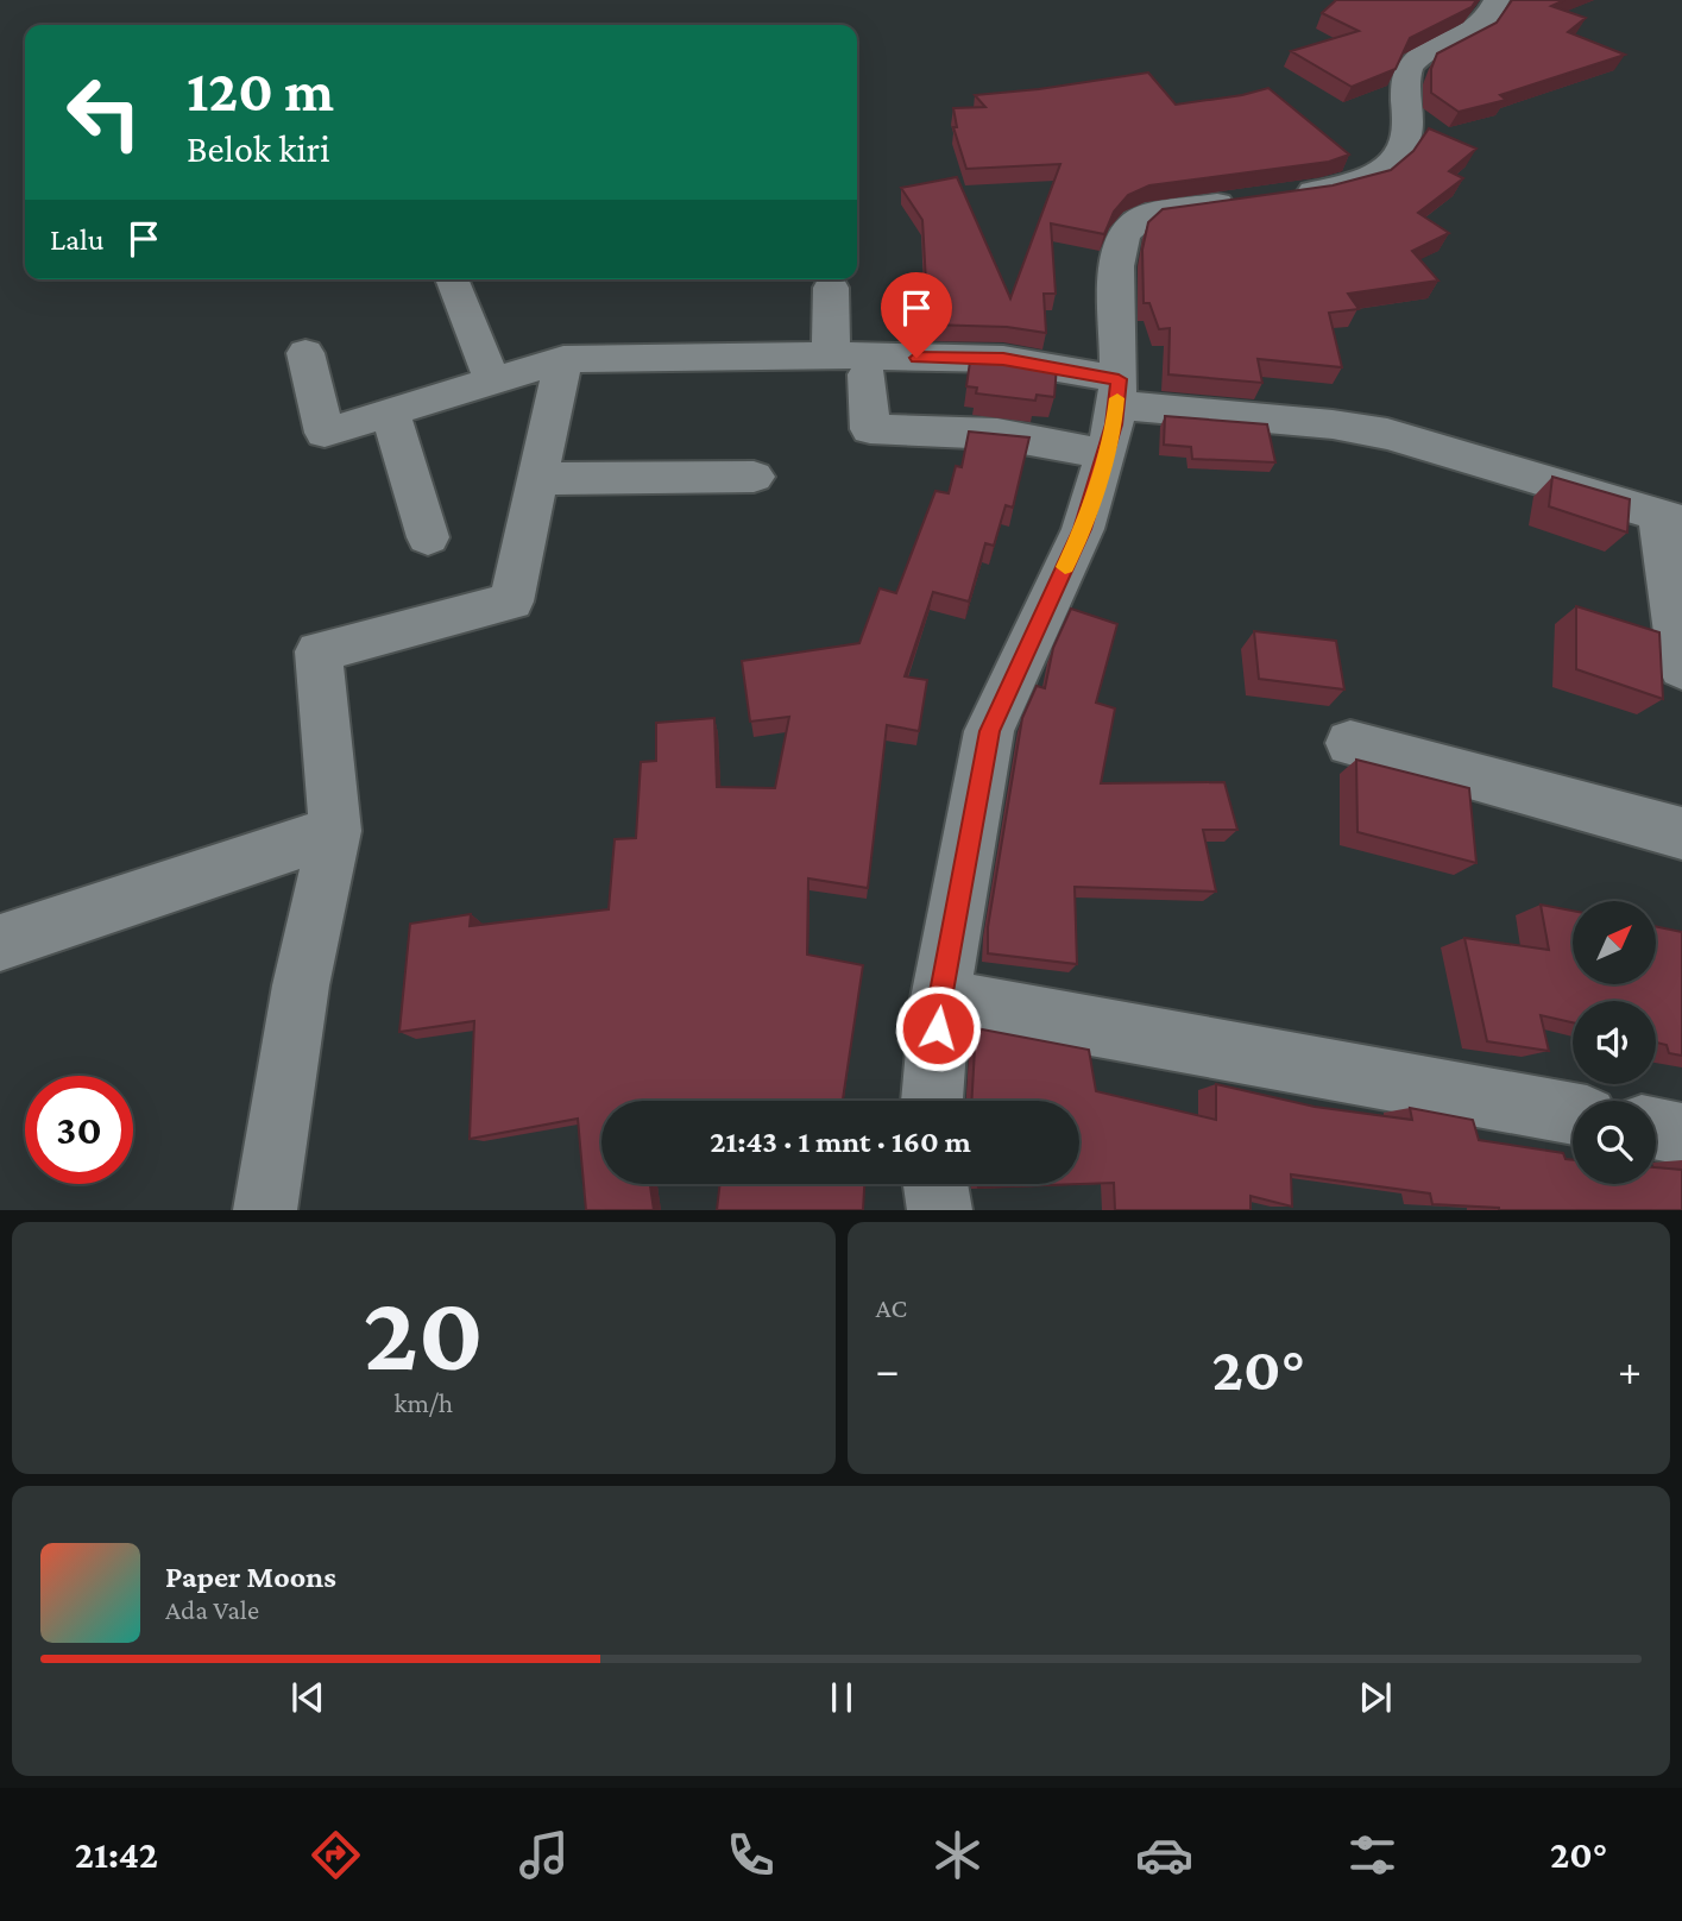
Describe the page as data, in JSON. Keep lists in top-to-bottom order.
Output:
{
  "north": "top right",
  "page": {
    "turn": ["120 m", "Belok kiri"],
    "then": "Lalu",
    "limit": "30",
    "trip": "21:43 · 1 mnt · 160 m",
    "tile": [
      ["20", "km/h"],
      "AC"
    ],
    "heat": ["−", "20°", "+"],
    "song": ["Paper Moons", "Ada Vale"],
    "tabs": ["21:42", "20°"]
  }
}
